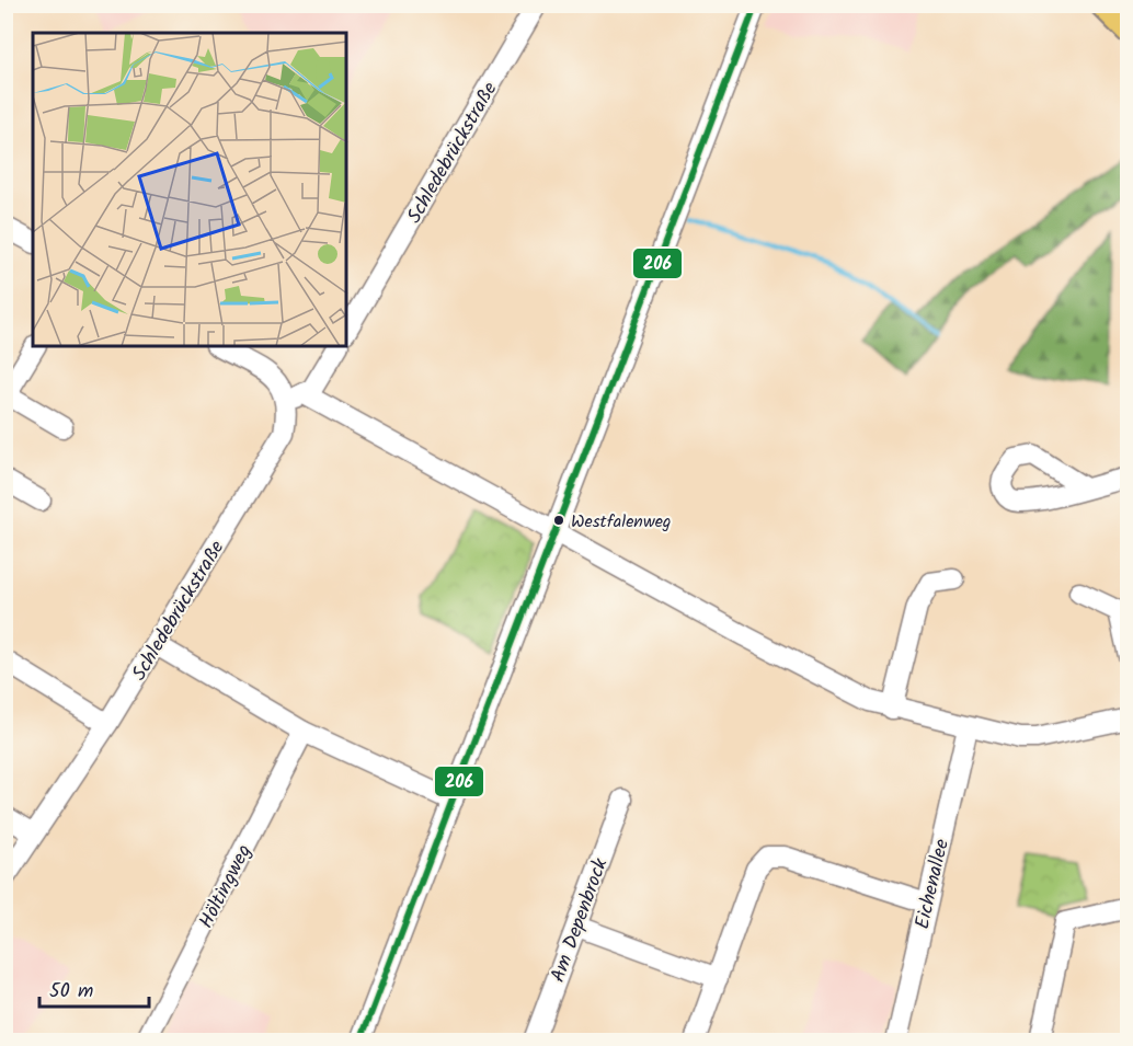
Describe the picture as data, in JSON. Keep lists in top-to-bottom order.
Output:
{
  "streets": {
    "street": [
      "Schledebrückstraße",
      "Eichenallee",
      "Höltingweg",
      "Am Depenbrock"
    ]
  },
  "places": ["Westfalenweg"],
  "lines": ["transit line 206"],
  "scale_bar": "50 m"
}
